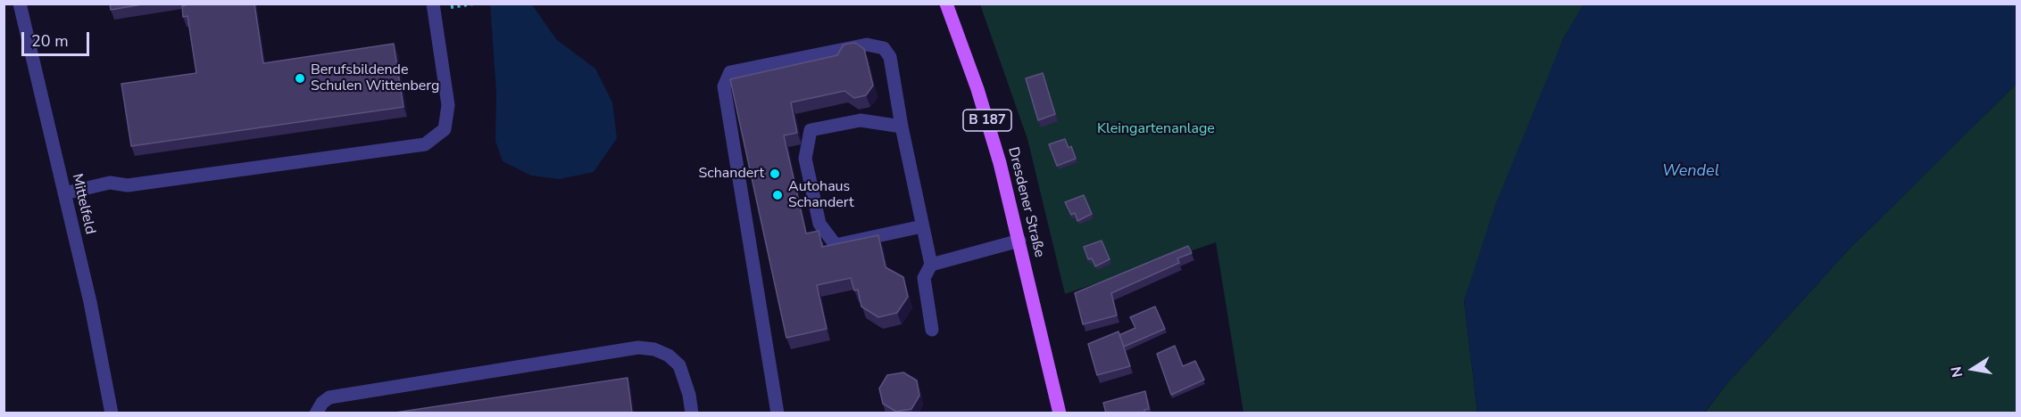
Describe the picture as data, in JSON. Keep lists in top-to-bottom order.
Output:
{
  "streets": {
    "main road": ["B 187", "Dresdener Straße"],
    "street": ["Mittelfeld"]
  },
  "water": ["Wendel"],
  "parks": ["Kleingartenanlage"],
  "places": ["Berufsbildende Schulen Wittenberg", "Schandert", "Autohaus Schandert"],
  "scale_bar": "20 m",
  "north": "left"
}
